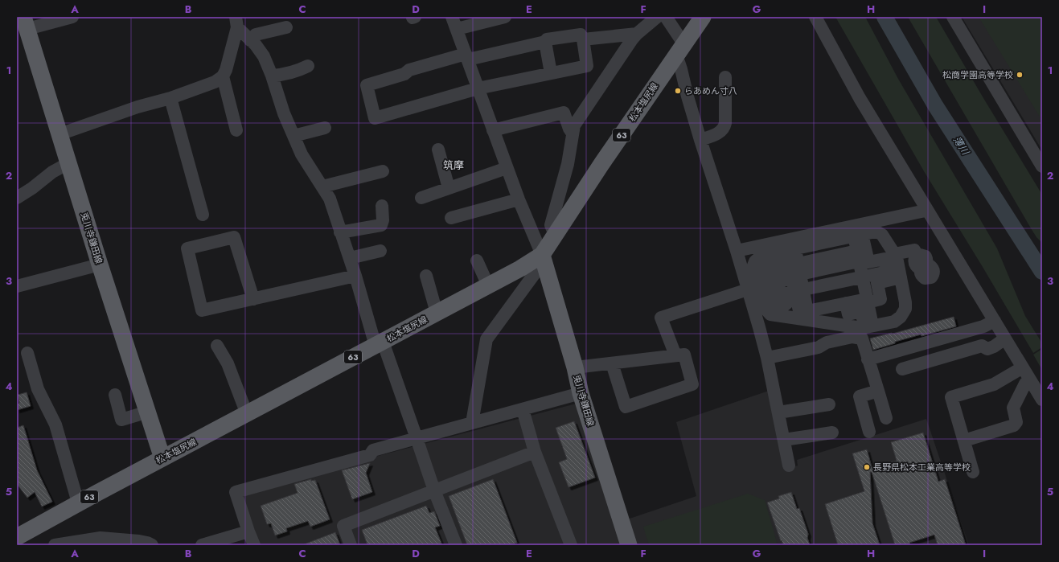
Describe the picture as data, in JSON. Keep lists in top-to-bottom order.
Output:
{
  "streets": {
    "main road": ["松本塩尻線", "63", "兎川寺鎌田線"]
  },
  "crossings": [
    ["松本塩尻線", "兎川寺鎌田線"]
  ],
  "districts": ["筑摩"],
  "water": ["薄川"],
  "places": ["松商学園高等学校", "らあめん寸八", "長野県松本工業高等学校"],
  "grid": {
    "columns": [
      "A",
      "B",
      "C",
      "D",
      "E",
      "F",
      "G",
      "H",
      "I"
    ],
    "rows": [
      "1",
      "2",
      "3",
      "4",
      "5"
    ]
  }
}
